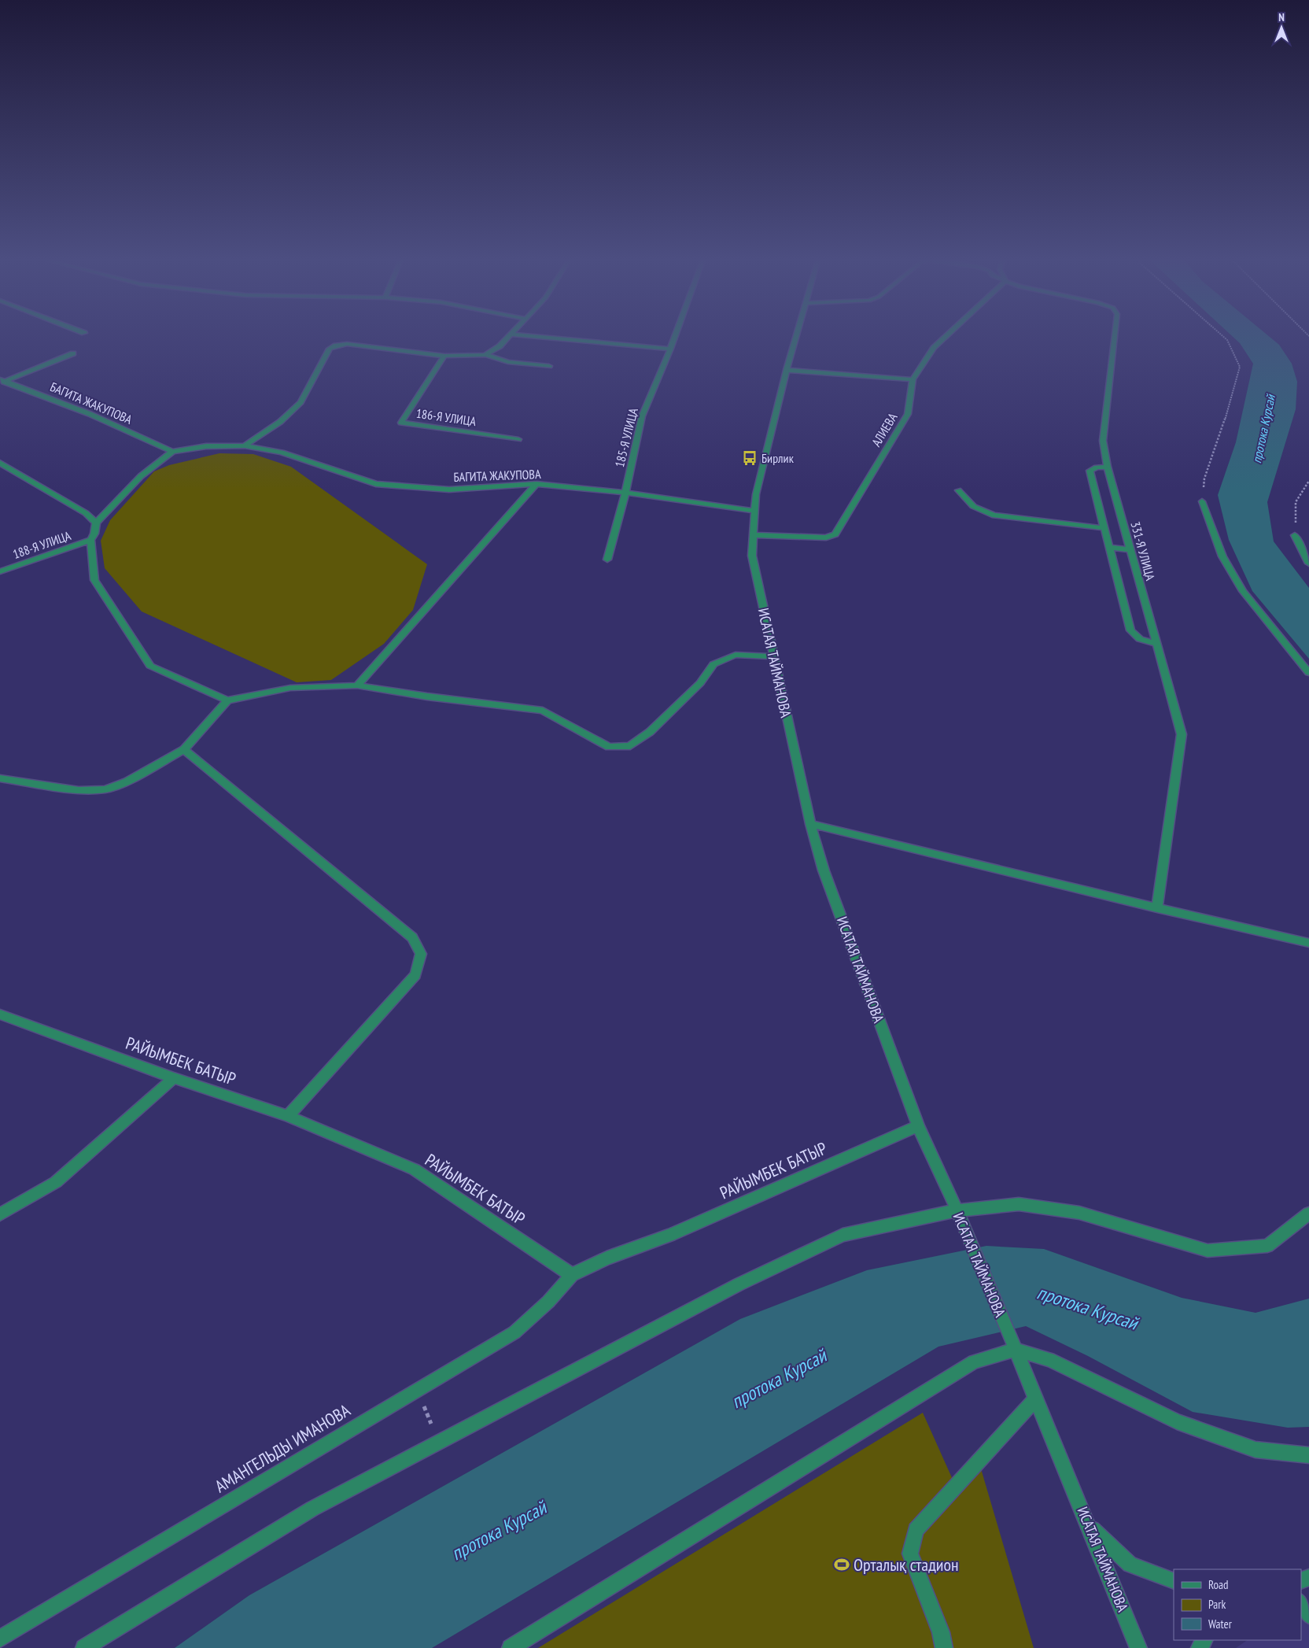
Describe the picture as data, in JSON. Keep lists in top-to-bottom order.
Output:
{
  "streets": {
    "street": [
      "БАГИТА ЖАКУПОВА",
      "186-Я УЛИЦА",
      "АЛИЕВА",
      "185-Я УЛИЦА",
      "188-Я УЛИЦА",
      "331-Я УЛИЦА",
      "ИСАТАЯ ТАЙМАНОВА",
      "РАЙЫМБЕК БАТЫР",
      "АМАНГЕЛЬДЫ ИМАНОВА"
    ]
  },
  "crossings": [
    ["БАГИТА ЖАКУПОВА", "185-Я УЛИЦА"],
    ["БАГИТА ЖАКУПОВА", "ИСАТАЯ ТАЙМАНОВА"],
    ["АЛИЕВА", "ИСАТАЯ ТАЙМАНОВА"],
    ["ИСАТАЯ ТАЙМАНОВА", "РАЙЫМБЕК БАТЫР"],
    ["РАЙЫМБЕК БАТЫР", "АМАНГЕЛЬДЫ ИМАНОВА"]
  ],
  "water": ["протока Курсай"],
  "places": {
    "bus stop": ["Бирлик"],
    "sports": ["Орталық стадион"]
  },
  "legend": ["Road", "Park", "Water"],
  "north": "top"
}
